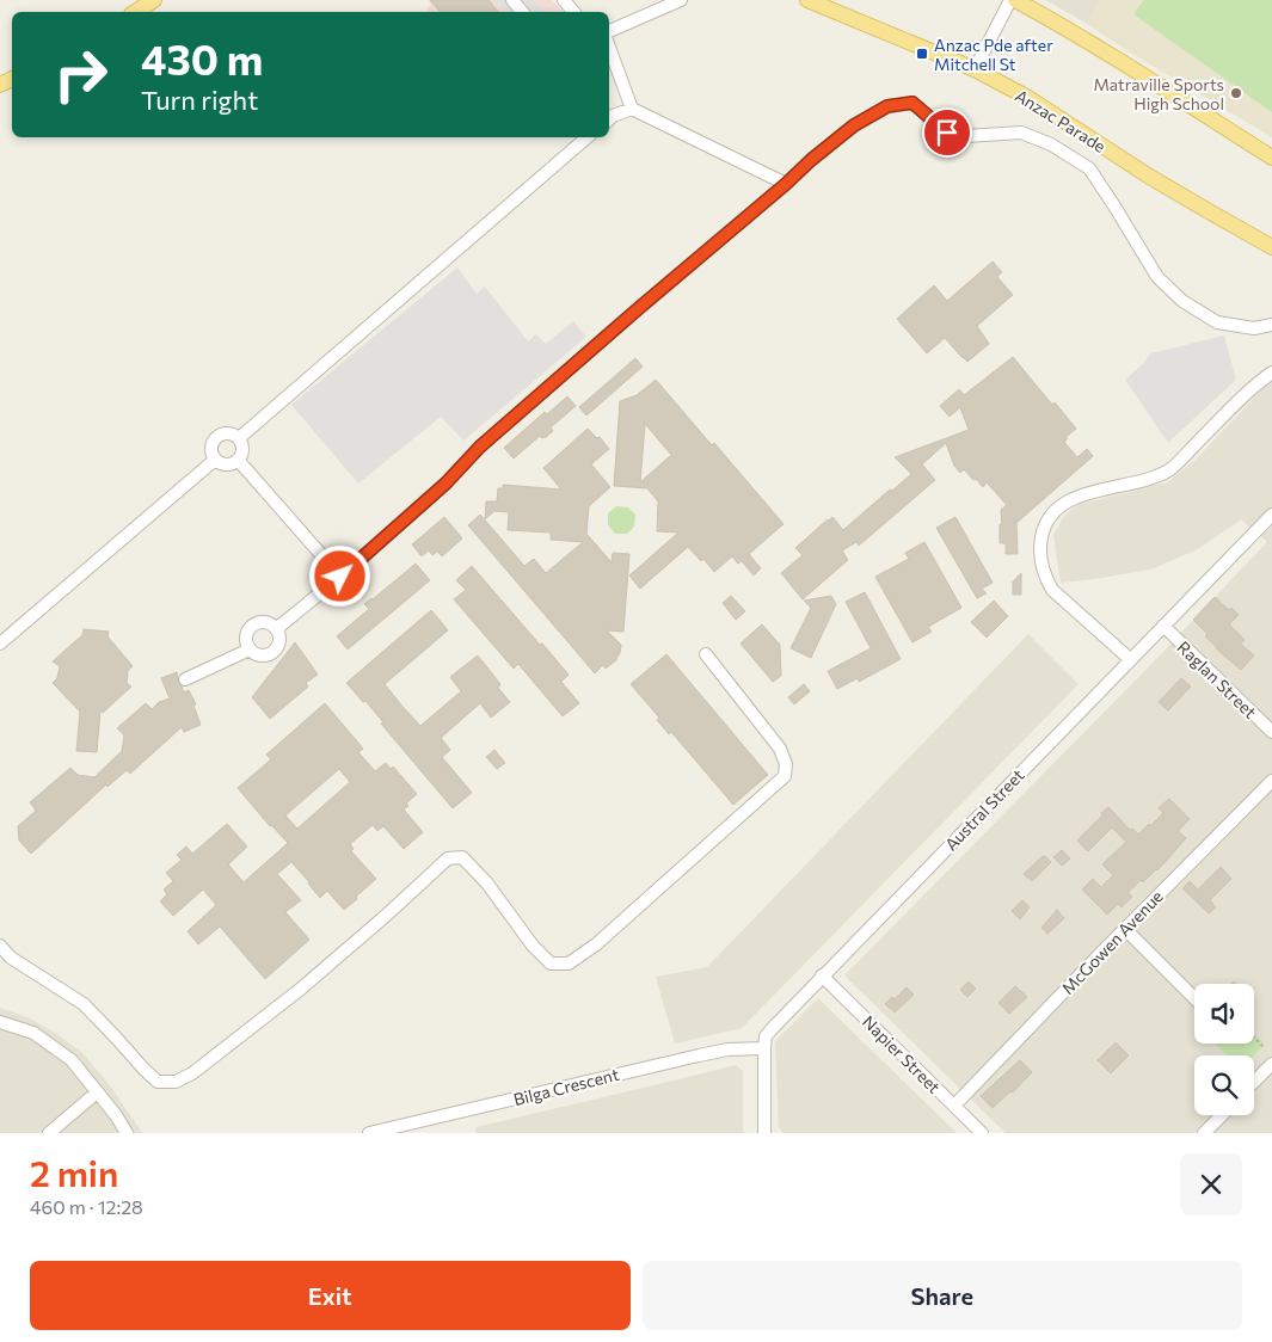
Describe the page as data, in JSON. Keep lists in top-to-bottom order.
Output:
{
  "streets": {
    "main road": ["Anzac Parade"],
    "street": [
      "Raglan Street",
      "Austral Street",
      "McGowen Avenue",
      "Napier Street",
      "Bilga Crescent"
    ]
  },
  "crossings": [
    ["Raglan Street", "Austral Street"],
    ["Austral Street", "Napier Street"],
    ["Austral Street", "Bilga Crescent"],
    ["McGowen Avenue", "Napier Street"]
  ],
  "places": {
    "transit": ["Anzac Pde after Mitchell St"],
    "other": ["Matraville Sports High School"]
  },
  "page": {
    "turn": ["430 m", "Turn right"],
    "heading": ["2 min", "460 m · 12:28"],
    "buttons": ["Exit", "Share"]
  }
}
